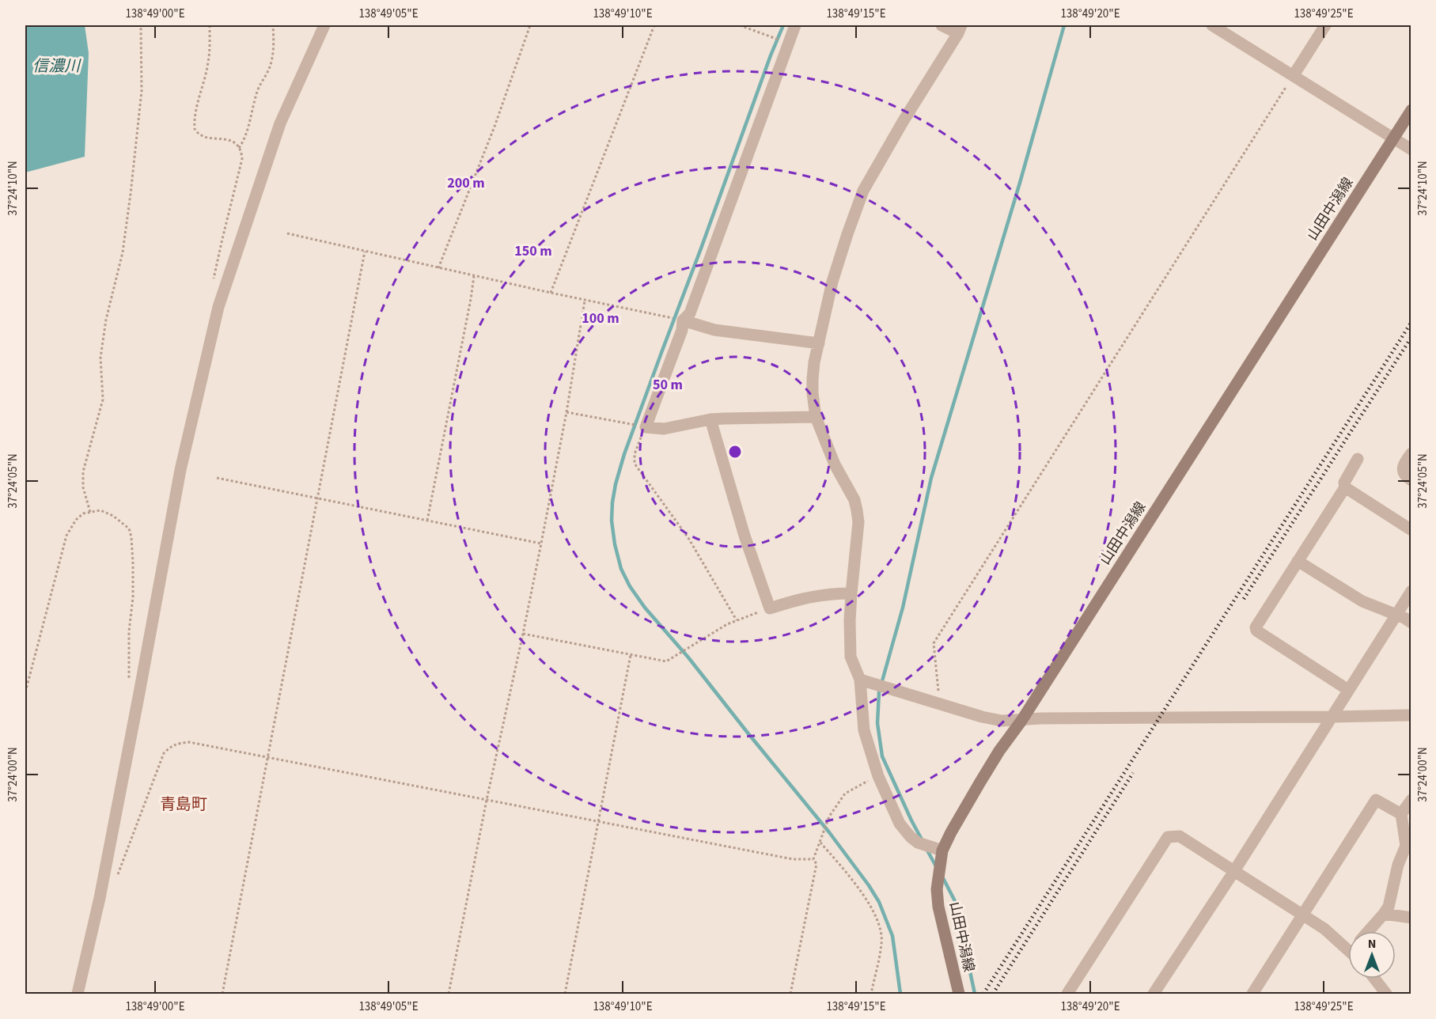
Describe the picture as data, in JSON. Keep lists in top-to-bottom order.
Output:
{
  "streets": {
    "main road": ["山田中潟線"]
  },
  "districts": ["青島町"],
  "water": ["信濃川"],
  "north": "top",
  "coordinates": [
    "138°49'00\"E",
    "138°49'05\"E",
    "138°49'10\"E",
    "138°49'15\"E",
    "138°49'20\"E",
    "138°49'25\"E",
    "37°24'10\"N",
    "37°24'05\"N",
    "37°24'00\"N"
  ],
  "rings": [
    "200 m",
    "150 m",
    "100 m",
    "50 m"
  ]
}
